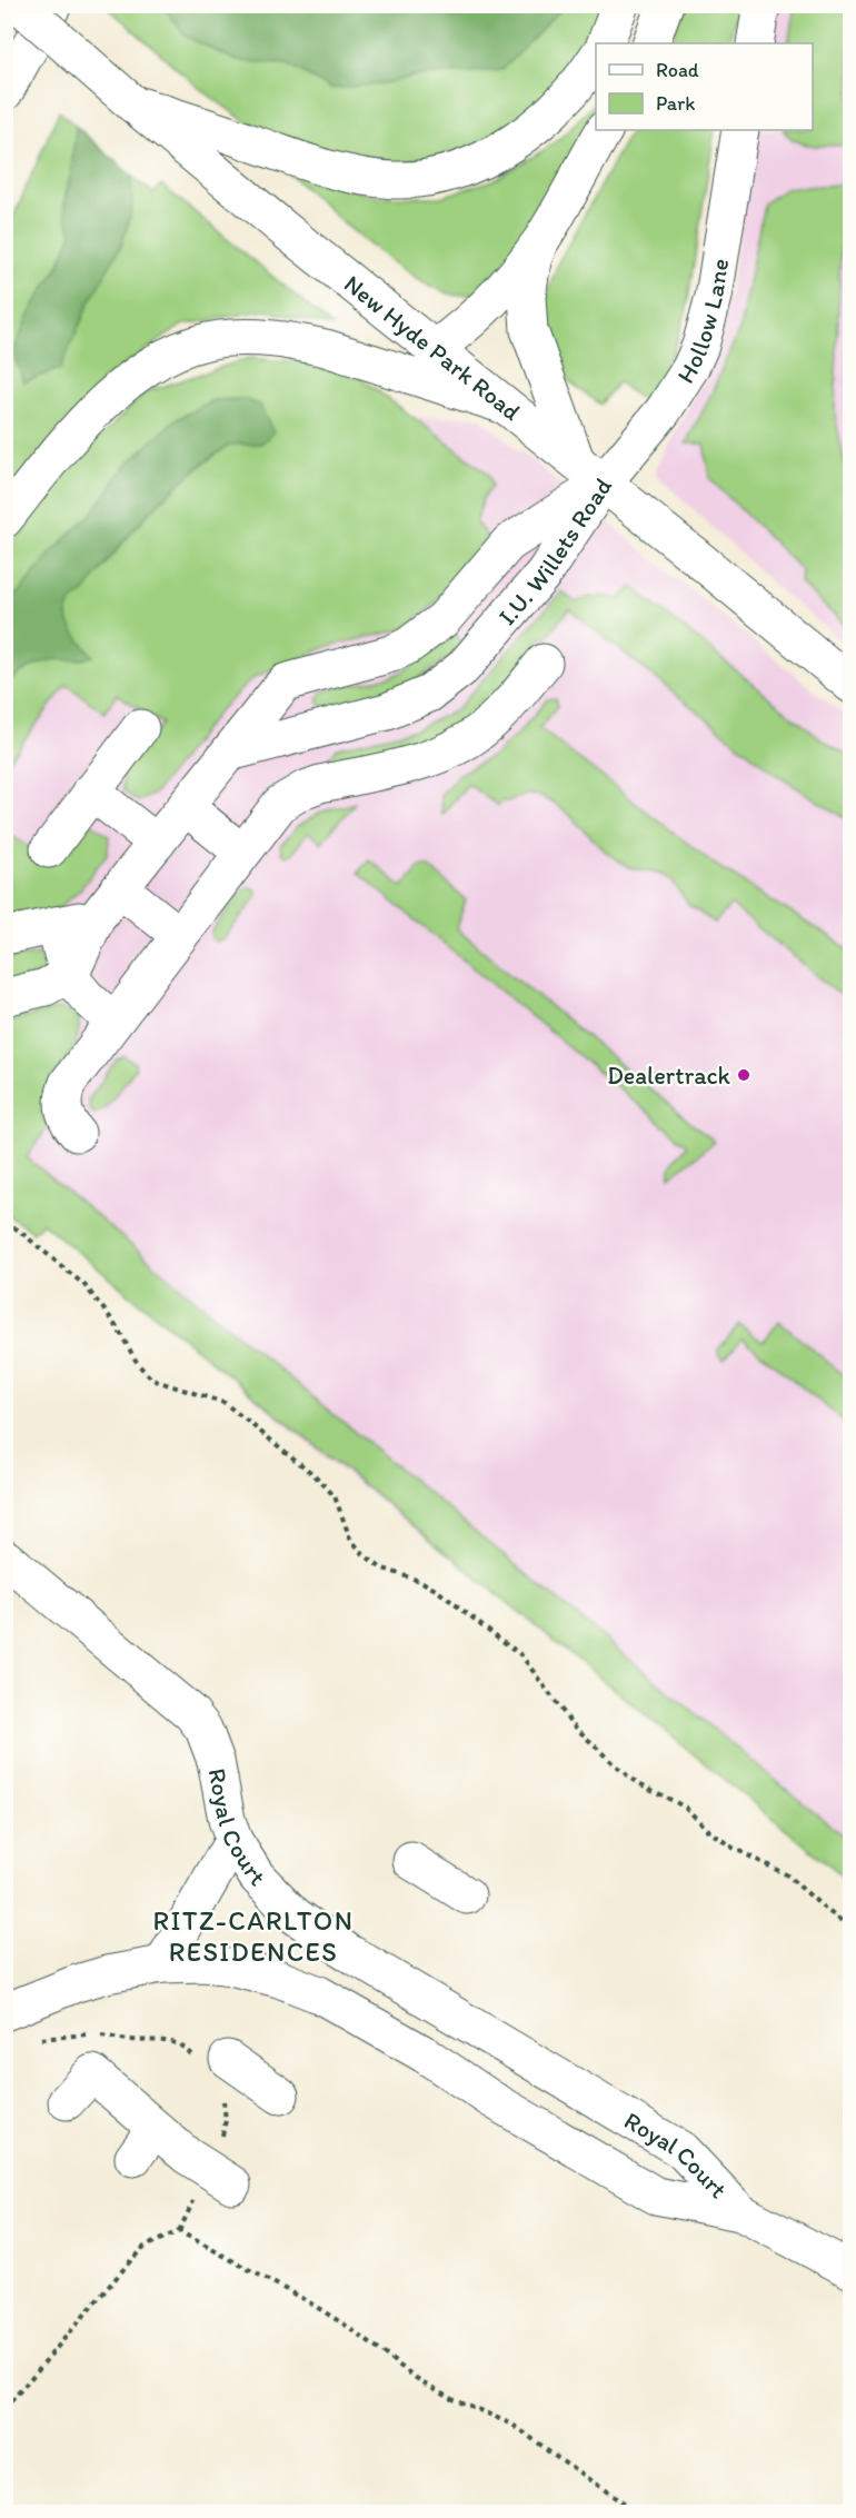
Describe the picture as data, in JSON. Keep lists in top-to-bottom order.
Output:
{
  "streets": {
    "main road": [
      "Hollow Lane",
      "New Hyde Park Road",
      "I.U. Willets Road",
      "Royal Court"
    ]
  },
  "crossings": [
    ["Hollow Lane", "New Hyde Park Road"],
    ["Hollow Lane", "I.U. Willets Road"],
    ["New Hyde Park Road", "I.U. Willets Road"]
  ],
  "districts": ["RITZ-CARLTON RESIDENCES"],
  "places": ["Dealertrack"],
  "legend": ["Road", "Park"]
}
